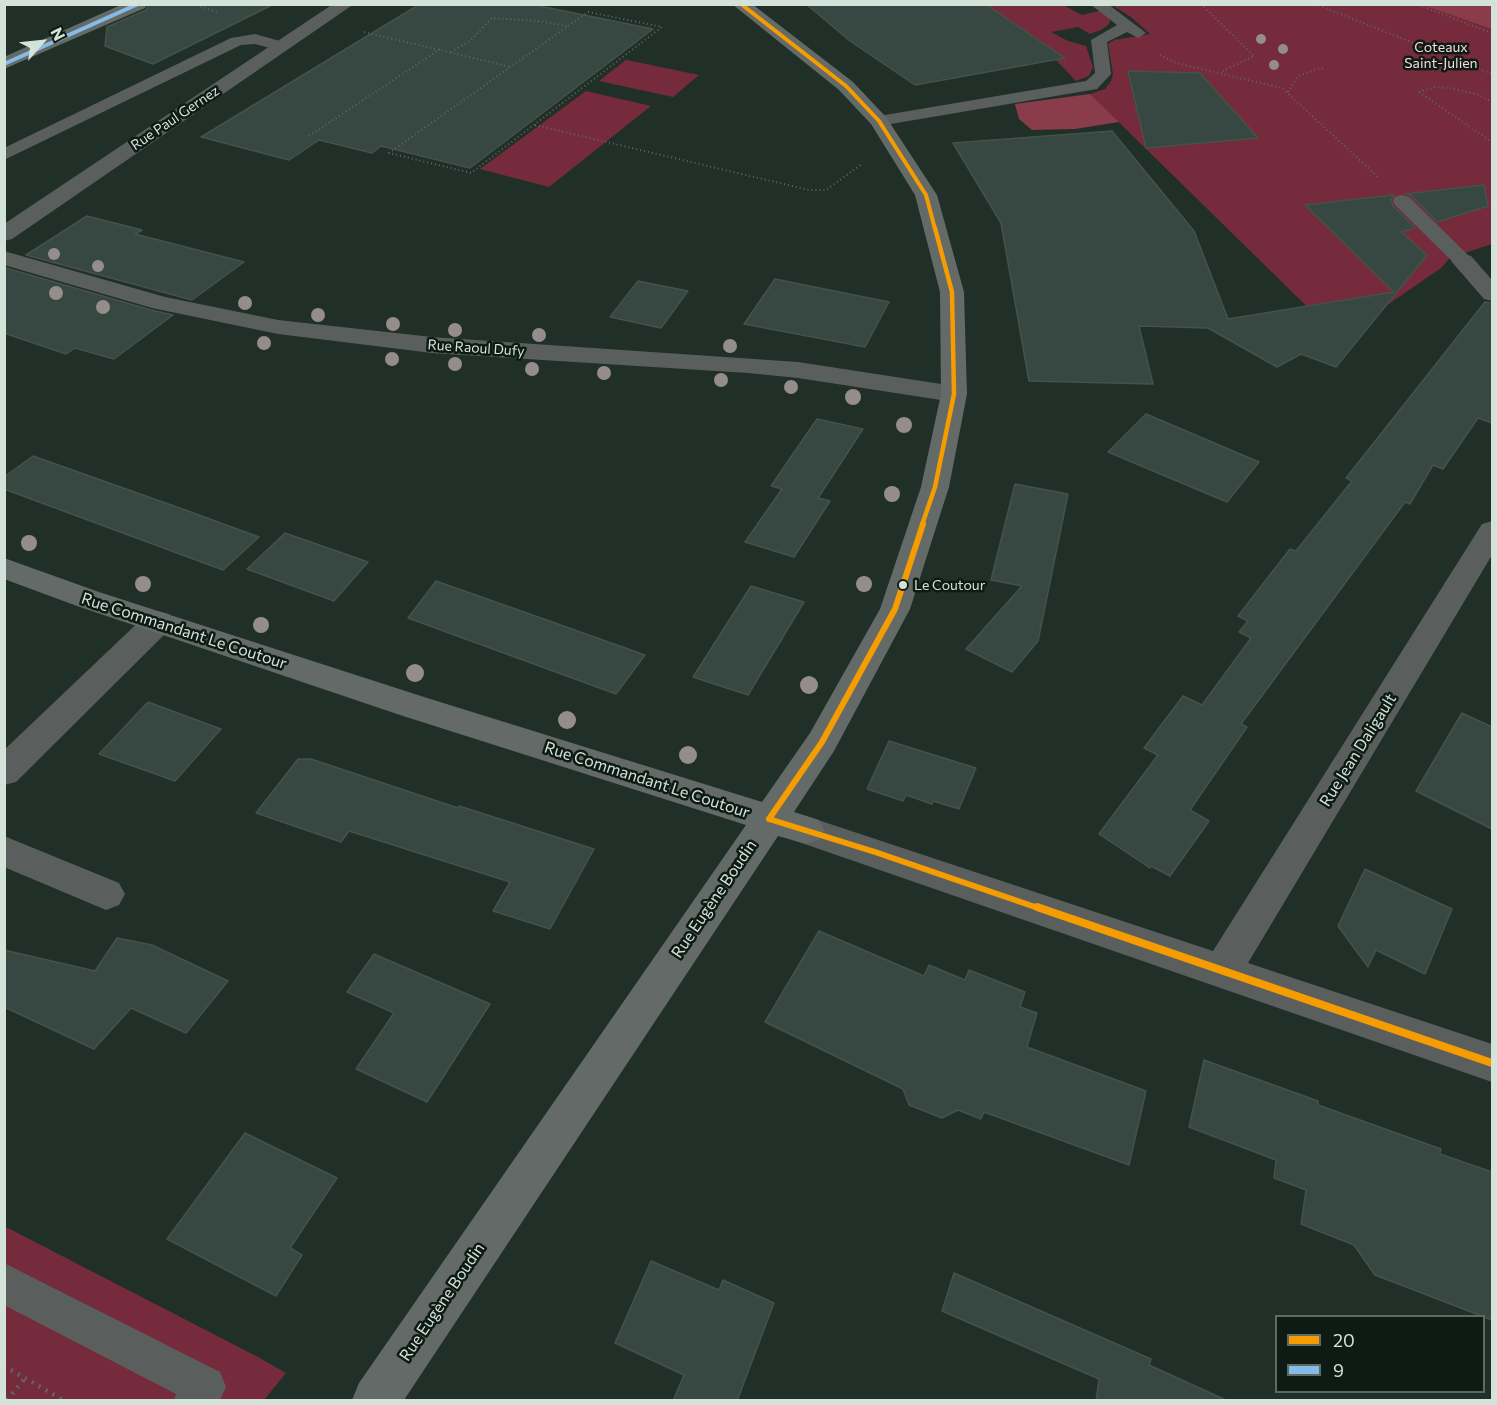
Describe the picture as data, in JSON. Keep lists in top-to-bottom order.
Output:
{
  "streets": {
    "street": [
      "Rue Paul Gernez",
      "Rue Raoul Dufy",
      "Rue Commandant Le Coutour",
      "Rue Jean Daligault",
      "Rue Eugène Boudin"
    ]
  },
  "crossings": [
    ["Rue Raoul Dufy", "Rue Eugène Boudin"],
    ["Rue Commandant Le Coutour", "Rue Jean Daligault"],
    ["Rue Commandant Le Coutour", "Rue Eugène Boudin"]
  ],
  "parks": ["Coteaux Saint-Julien"],
  "places": ["Le Coutour"],
  "lines": ["transit line 20", "transit line 9"],
  "legend": ["20", "9"],
  "north": "top right"
}
